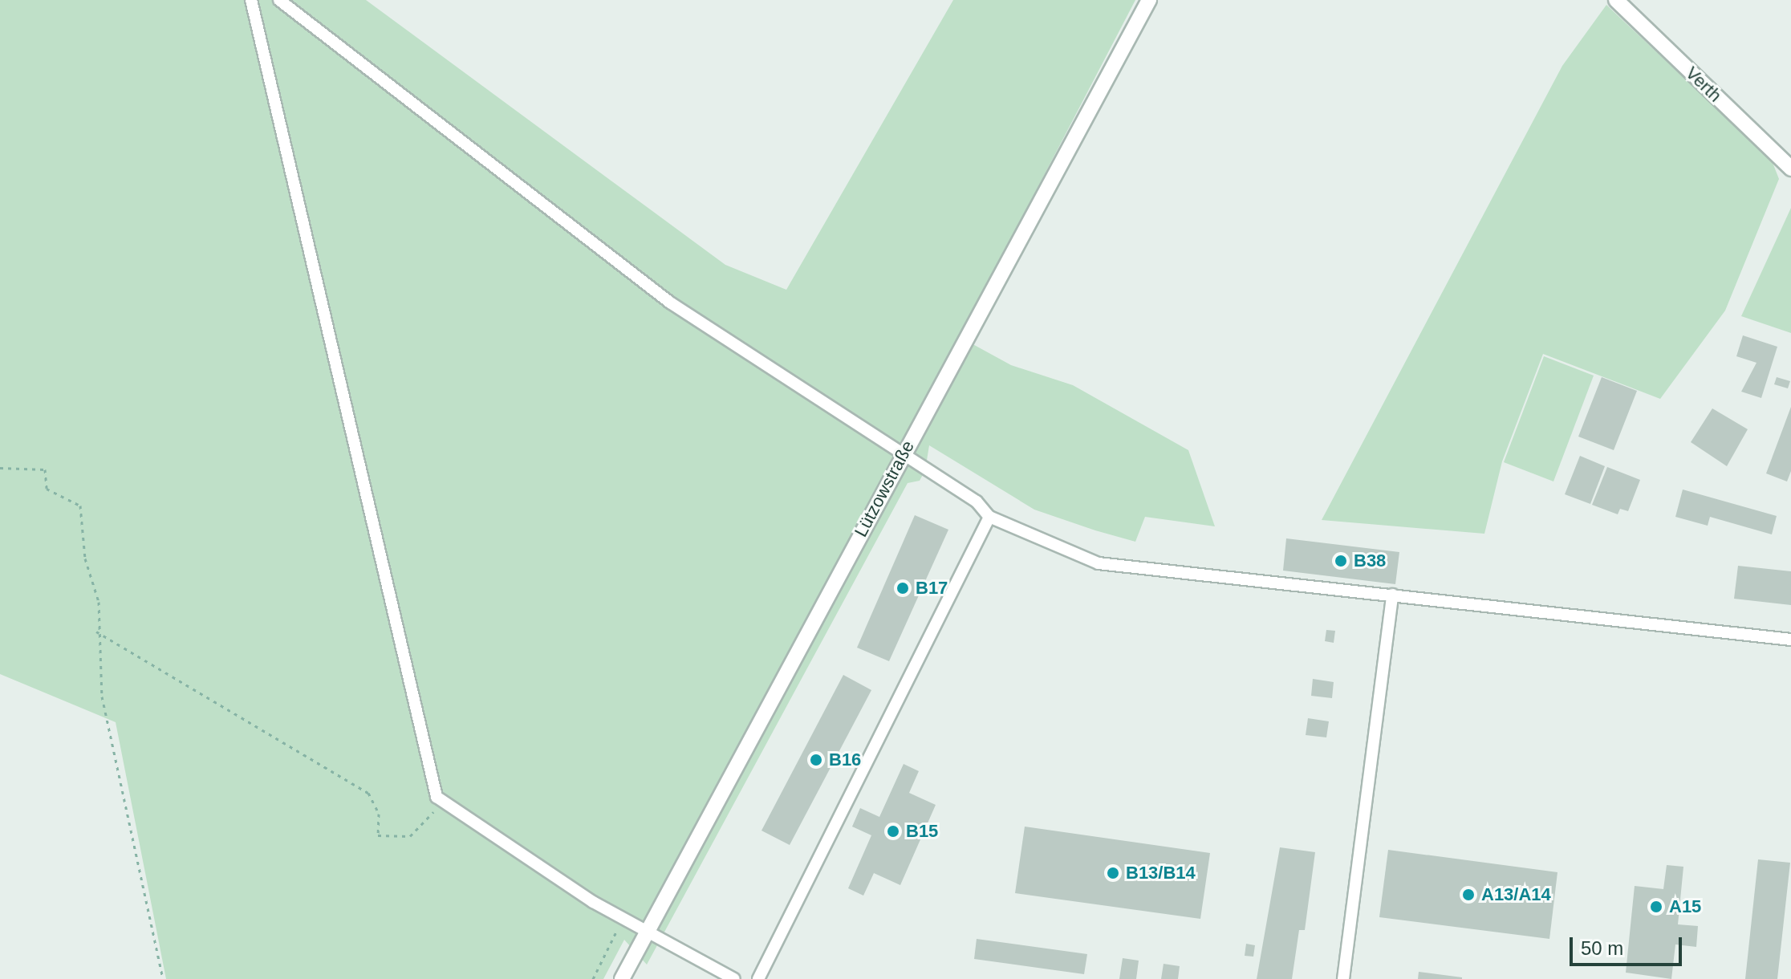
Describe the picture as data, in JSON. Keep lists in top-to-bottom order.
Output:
{
  "streets": {
    "street": ["Verth", "Lützowstraße"]
  },
  "places": [
    "B38",
    "B17",
    "B16",
    "B15",
    "B13/B14",
    "A13/A14",
    "A15"
  ],
  "scale_bar": "50 m"
}
